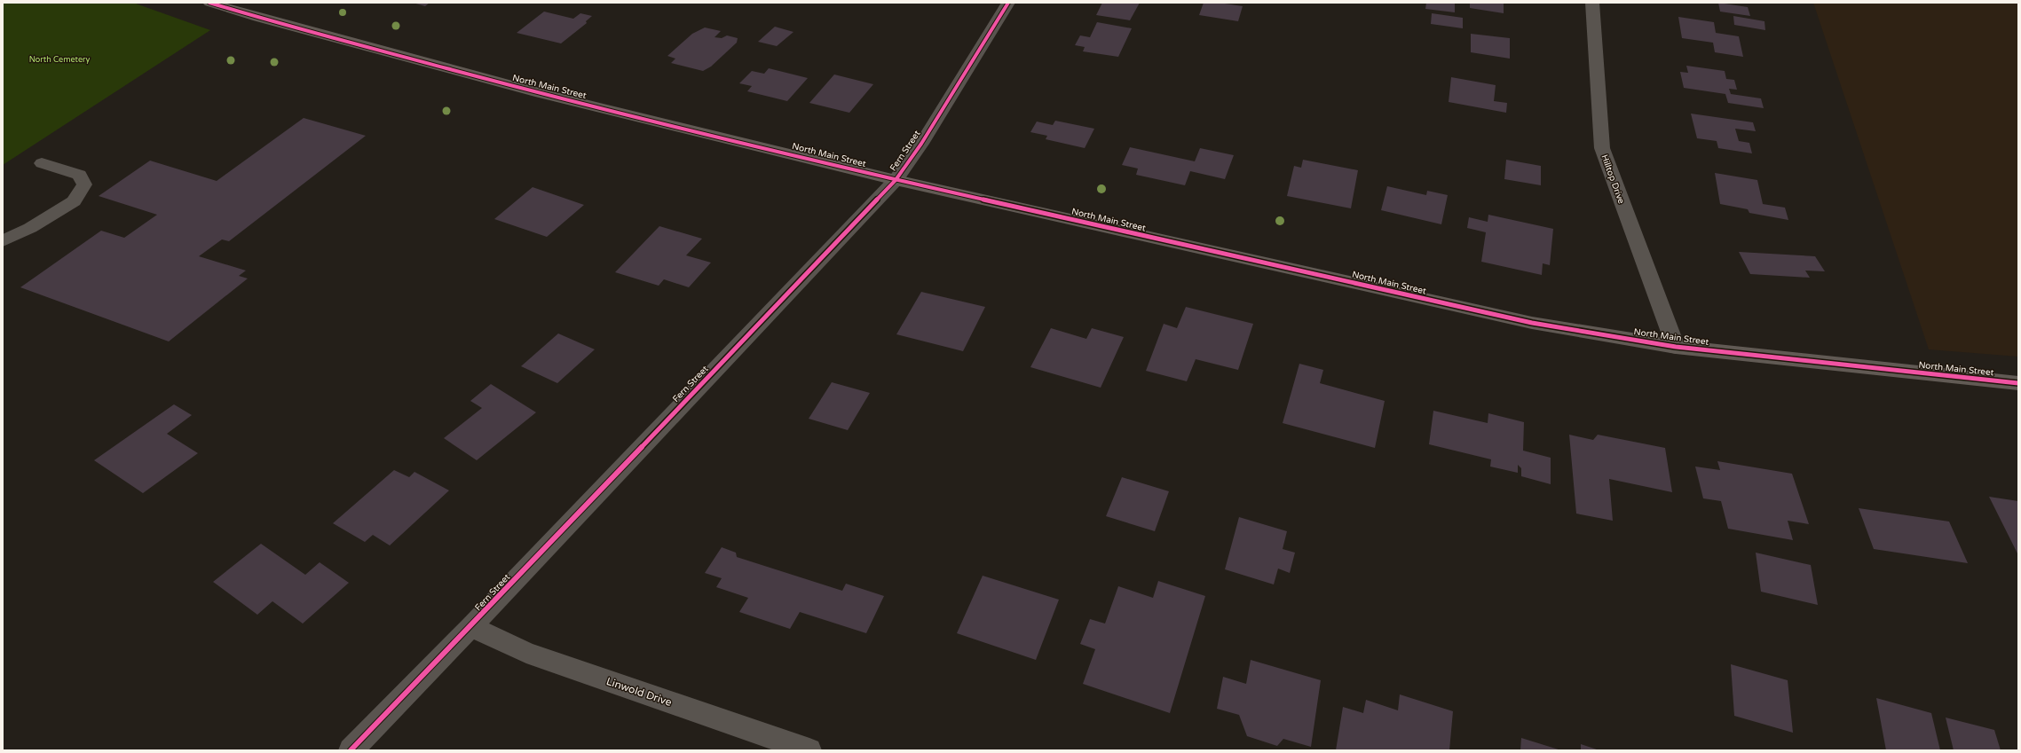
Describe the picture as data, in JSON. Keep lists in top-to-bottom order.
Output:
{
  "streets": {
    "main road": ["North Main Street"],
    "street": ["Fern Street", "Hilltop Drive", "Linwold Drive"]
  },
  "crossings": [
    ["North Main Street", "Fern Street"],
    ["North Main Street", "Hilltop Drive"],
    ["Fern Street", "Linwold Drive"]
  ],
  "parks": ["North Cemetery"]
}
